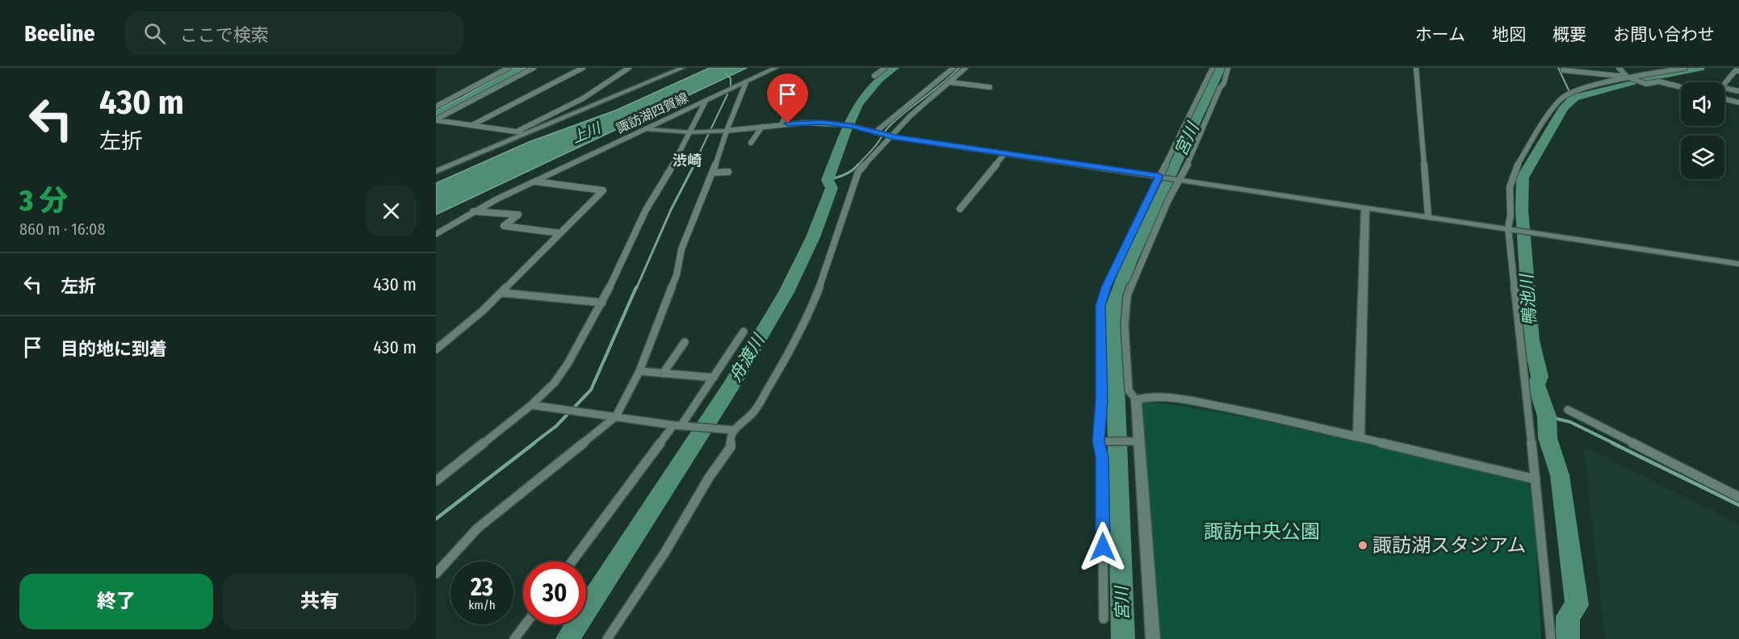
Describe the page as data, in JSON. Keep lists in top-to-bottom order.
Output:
{
  "streets": {
    "main road": ["諏訪湖四賀線"]
  },
  "districts": ["渋崎"],
  "water": [
    "上川",
    "宮川",
    "鴨池川",
    "舟渡川"
  ],
  "parks": ["諏訪中央公園"],
  "places": ["諏訪湖スタジアム"],
  "page": {
    "header": "Beeline",
    "search": "ここで検索",
    "nav": [
      "ホーム",
      "地図",
      "概要",
      "お問い合わせ"
    ],
    "turn": ["430 m", "左折"],
    "heading": ["3 分", "860 m · 16:08"],
    "list": [
      {
        "name": "左折",
        "value": "430 m"
      },
      {
        "name": "目的地に到着",
        "value": "430 m"
      }
    ],
    "speed": "23 km/h",
    "limit": "30",
    "buttons": ["終了", "共有"]
  }
}
